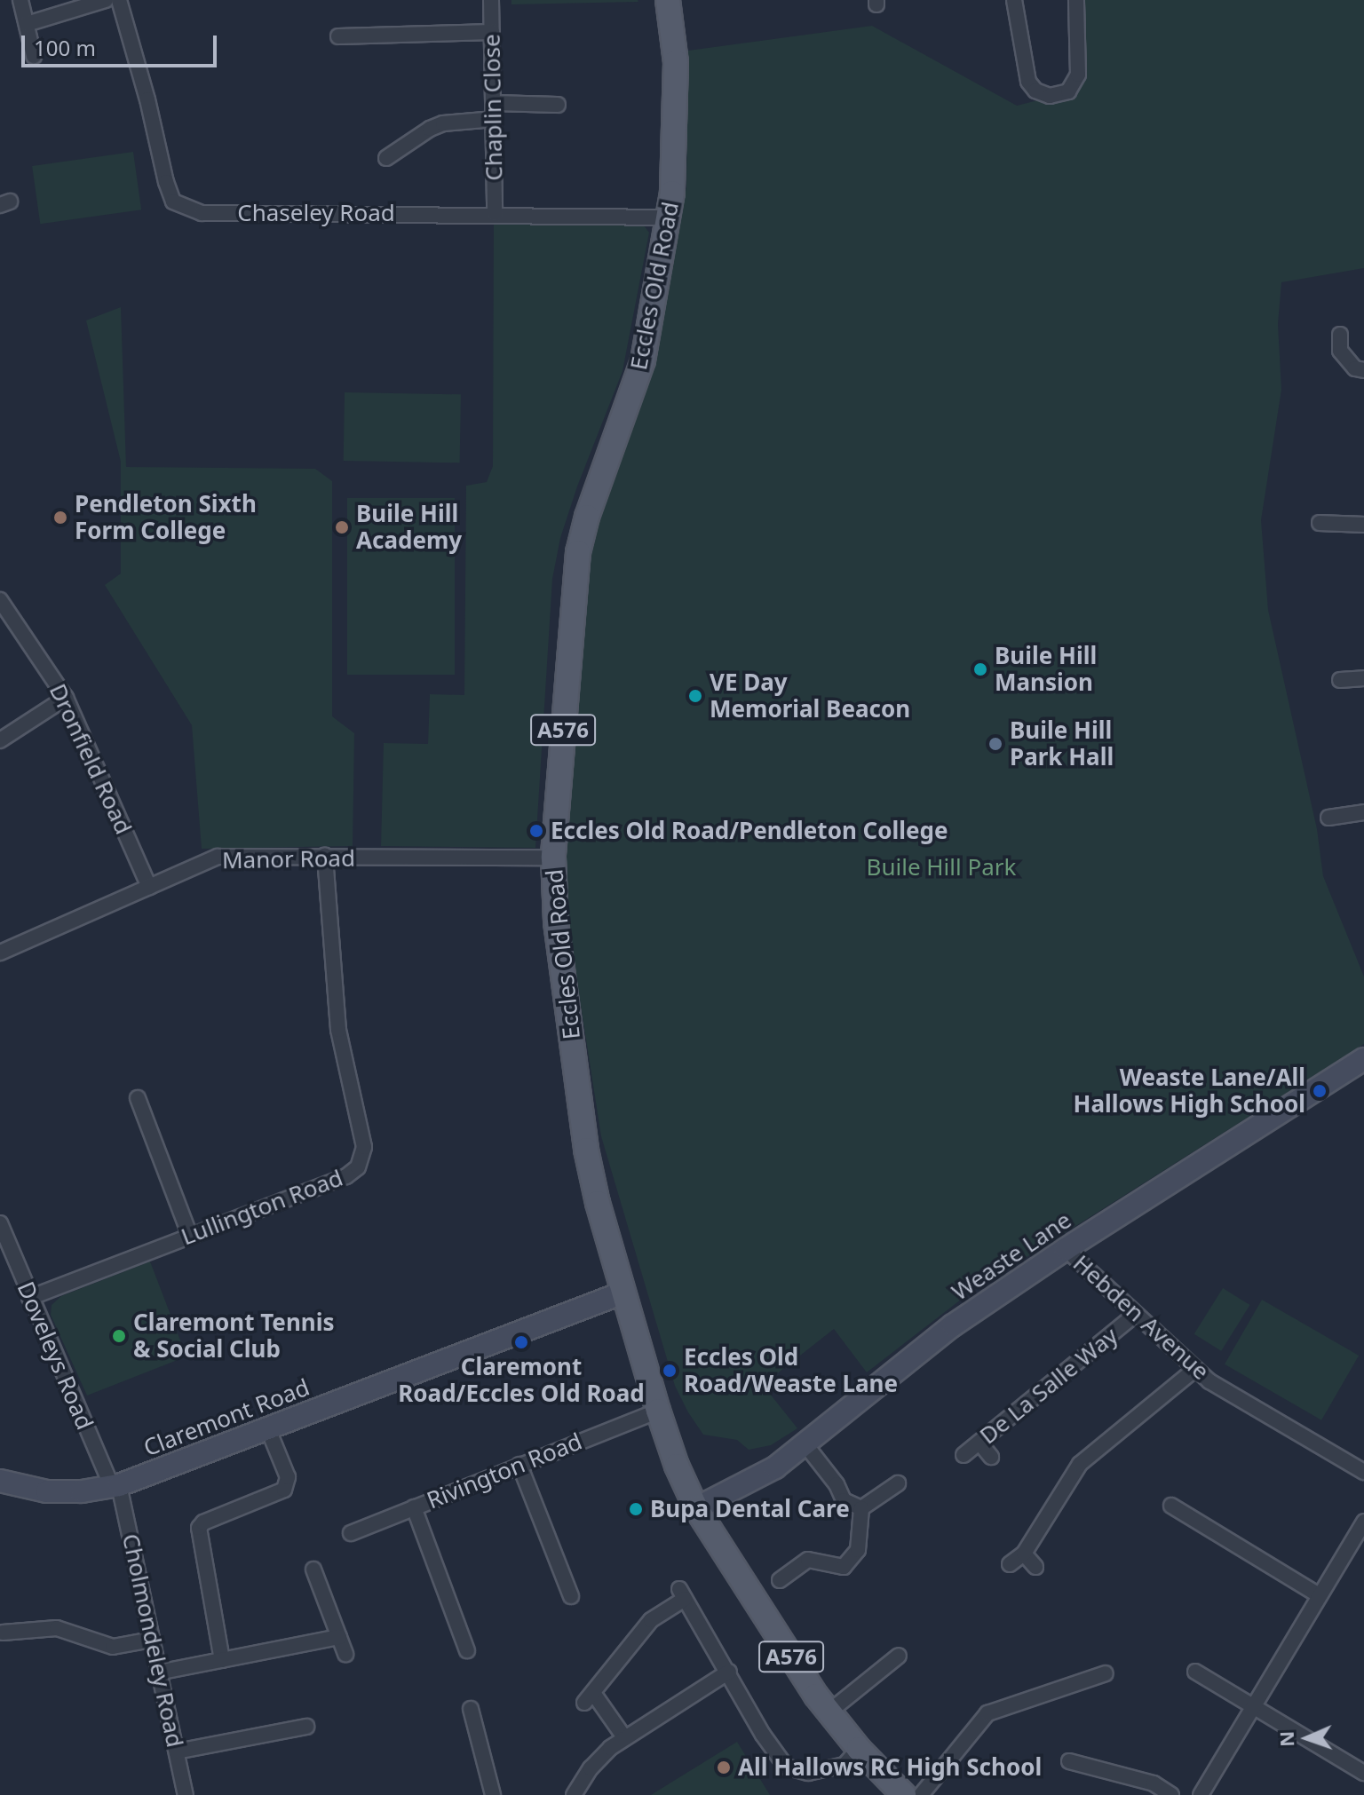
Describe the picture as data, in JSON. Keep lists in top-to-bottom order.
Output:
{
  "streets": {
    "main road": [
      "Eccles Old Road",
      "A576",
      "Weaste Lane",
      "Claremont Road"
    ],
    "street": [
      "Chaplin Close",
      "Chaseley Road",
      "Dronfield Road",
      "Manor Road",
      "Lullington Road",
      "Hebden Avenue",
      "Doveleys Road",
      "De La Salle Way",
      "Rivington Road",
      "Cholmondeley Road"
    ]
  },
  "crossings": [
    ["Chaplin Close", "Chaseley Road"],
    ["Chaseley Road", "Eccles Old Road"],
    ["Eccles Old Road", "Manor Road"],
    ["Eccles Old Road", "Weaste Lane"],
    ["Eccles Old Road", "Claremont Road"],
    ["Eccles Old Road", "Rivington Road"],
    ["Dronfield Road", "Manor Road"],
    ["Manor Road", "Lullington Road"],
    ["Lullington Road", "Doveleys Road"],
    ["Weaste Lane", "Hebden Avenue"],
    ["Hebden Avenue", "De La Salle Way"],
    ["Doveleys Road", "Claremont Road"],
    ["Doveleys Road", "Cholmondeley Road"],
    ["Claremont Road", "Cholmondeley Road"]
  ],
  "parks": ["Buile Hill Park"],
  "places": [
    "Pendleton Sixth Form College",
    "Buile Hill Academy",
    "Buile Hill Mansion",
    "VE Day Memorial Beacon",
    "Buile Hill Park Hall",
    "Eccles Old Road/Pendleton College",
    "Weaste Lane/All Hallows High School",
    "Claremont Tennis & Social Club",
    "Claremont Road/Eccles Old Road",
    "Eccles Old Road/Weaste Lane",
    "Bupa Dental Care",
    "All Hallows RC High School"
  ],
  "scale_bar": "100 m",
  "north": "left"
}
